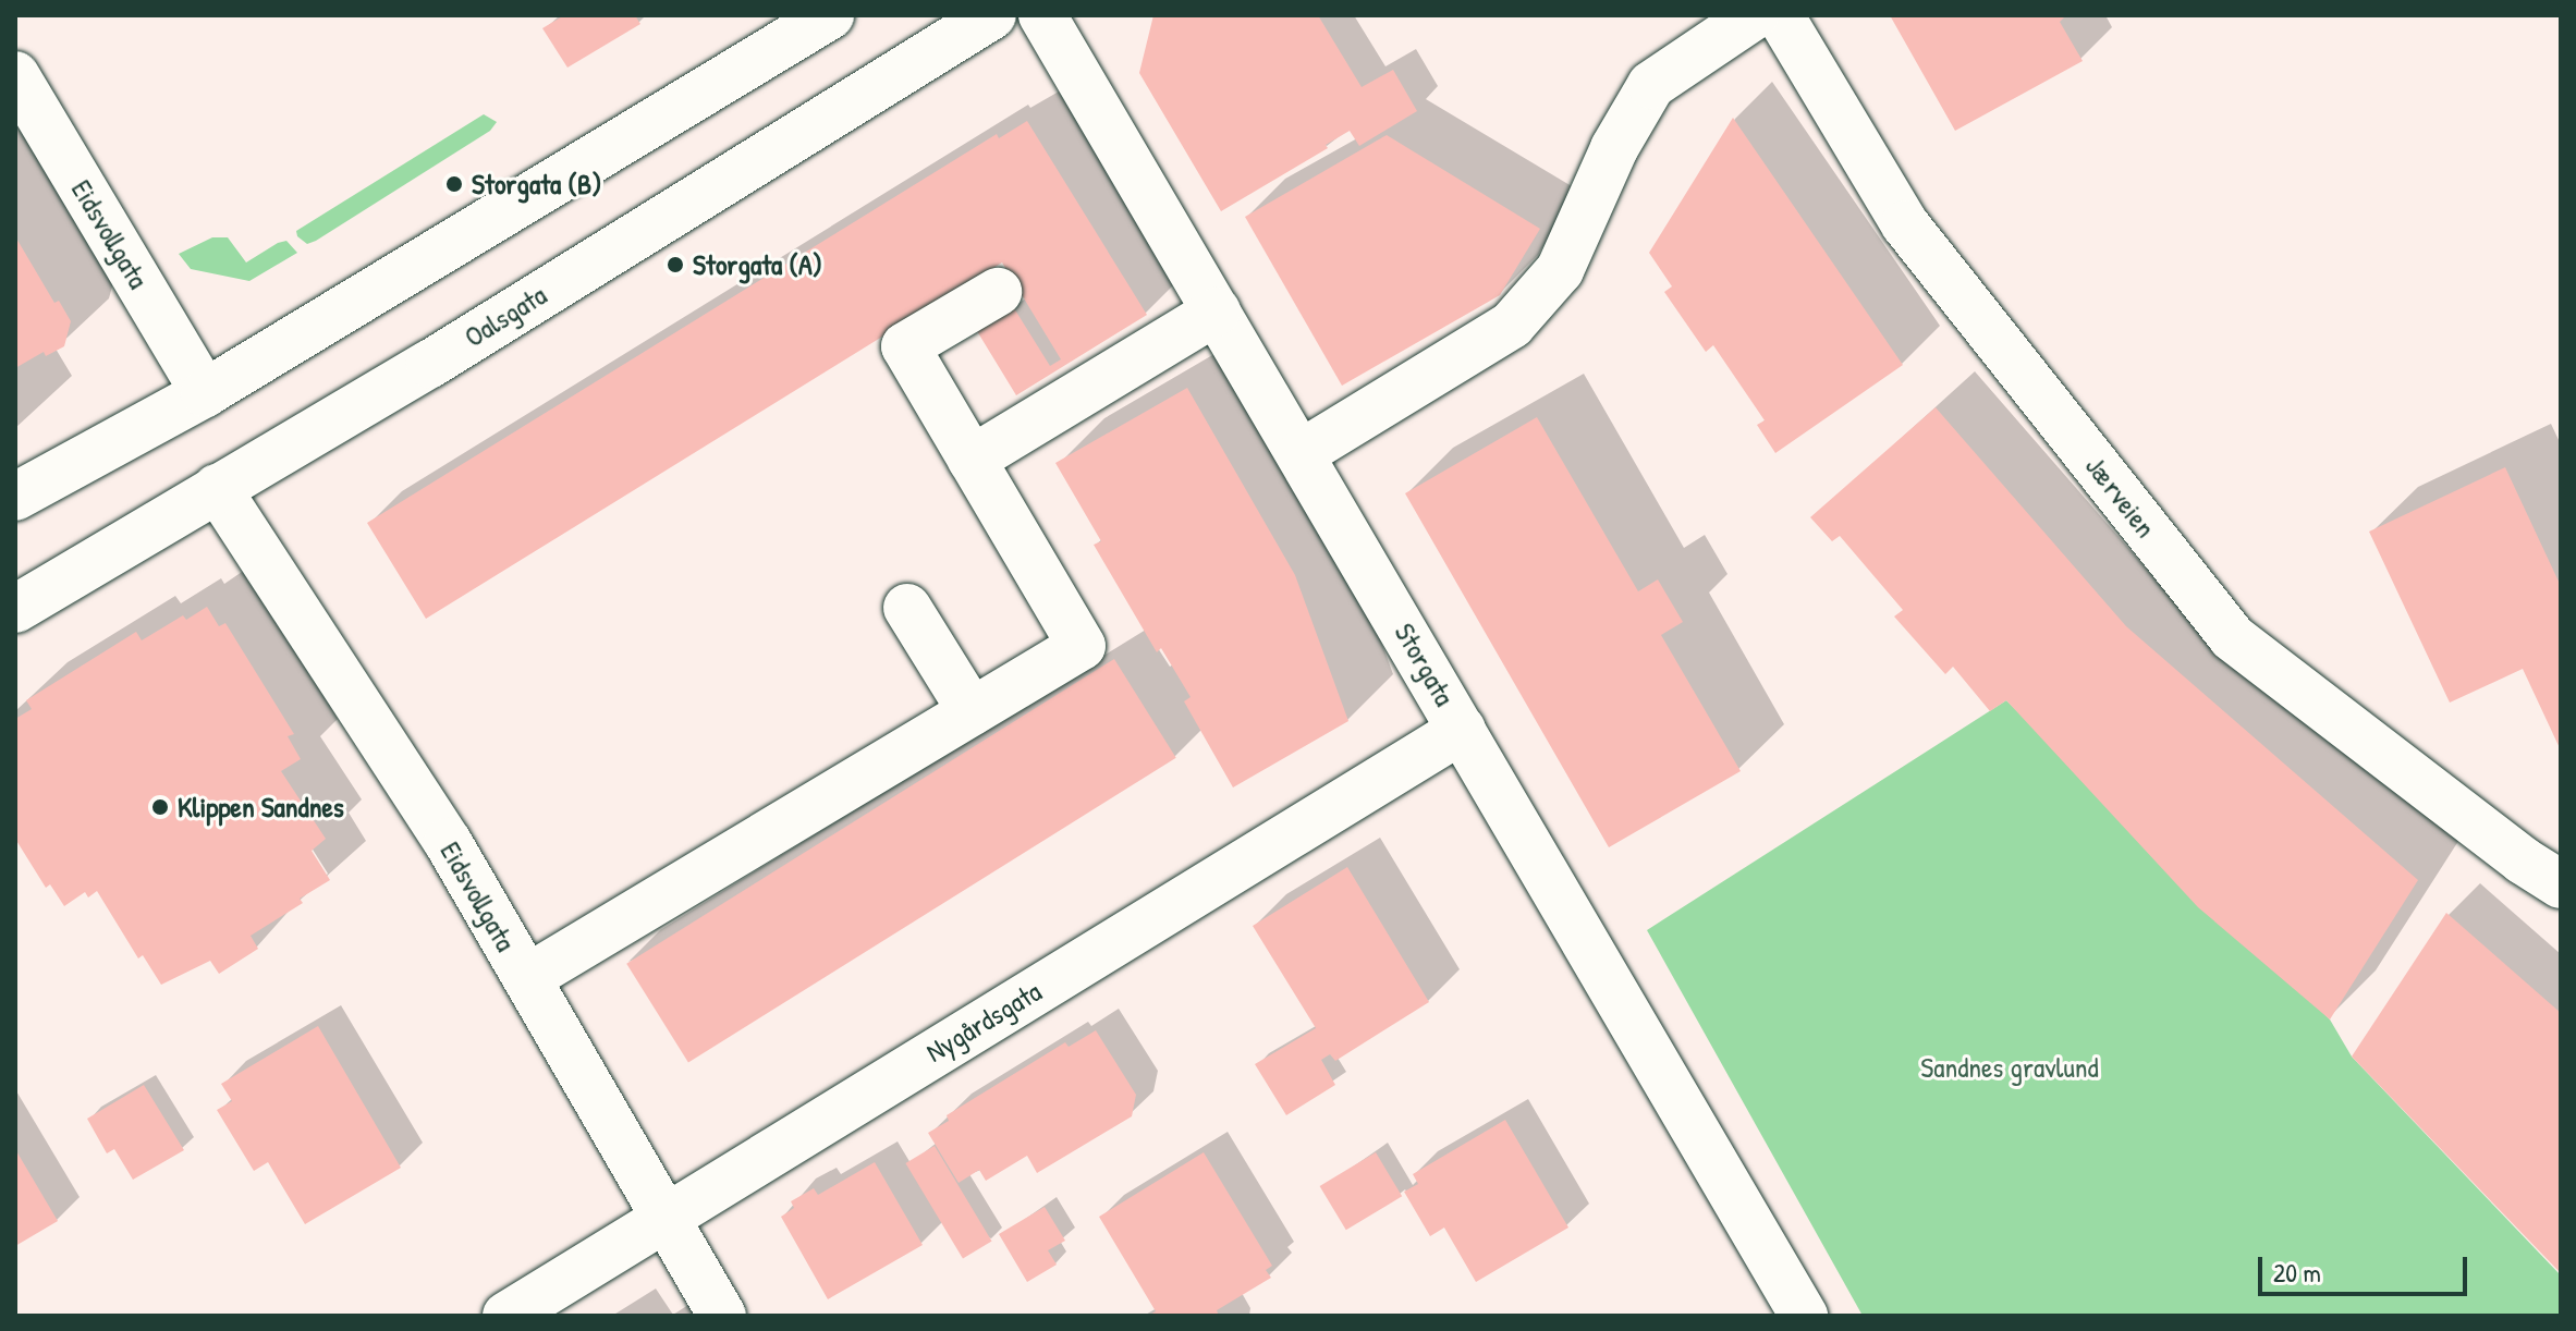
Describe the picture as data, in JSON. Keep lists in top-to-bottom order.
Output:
{
  "streets": {
    "street": [
      "Eidsvollgata",
      "Oalsgata",
      "Jærveien",
      "Storgata",
      "Nygårdsgata"
    ]
  },
  "crossings": [
    ["Eidsvollgata", "Oalsgata"],
    ["Eidsvollgata", "Nygårdsgata"],
    ["Storgata", "Nygårdsgata"]
  ],
  "parks": ["Sandnes gravlund"],
  "places": ["Storgata (B)", "Storgata (A)", "Klippen Sandnes"],
  "scale_bar": "20 m"
}
